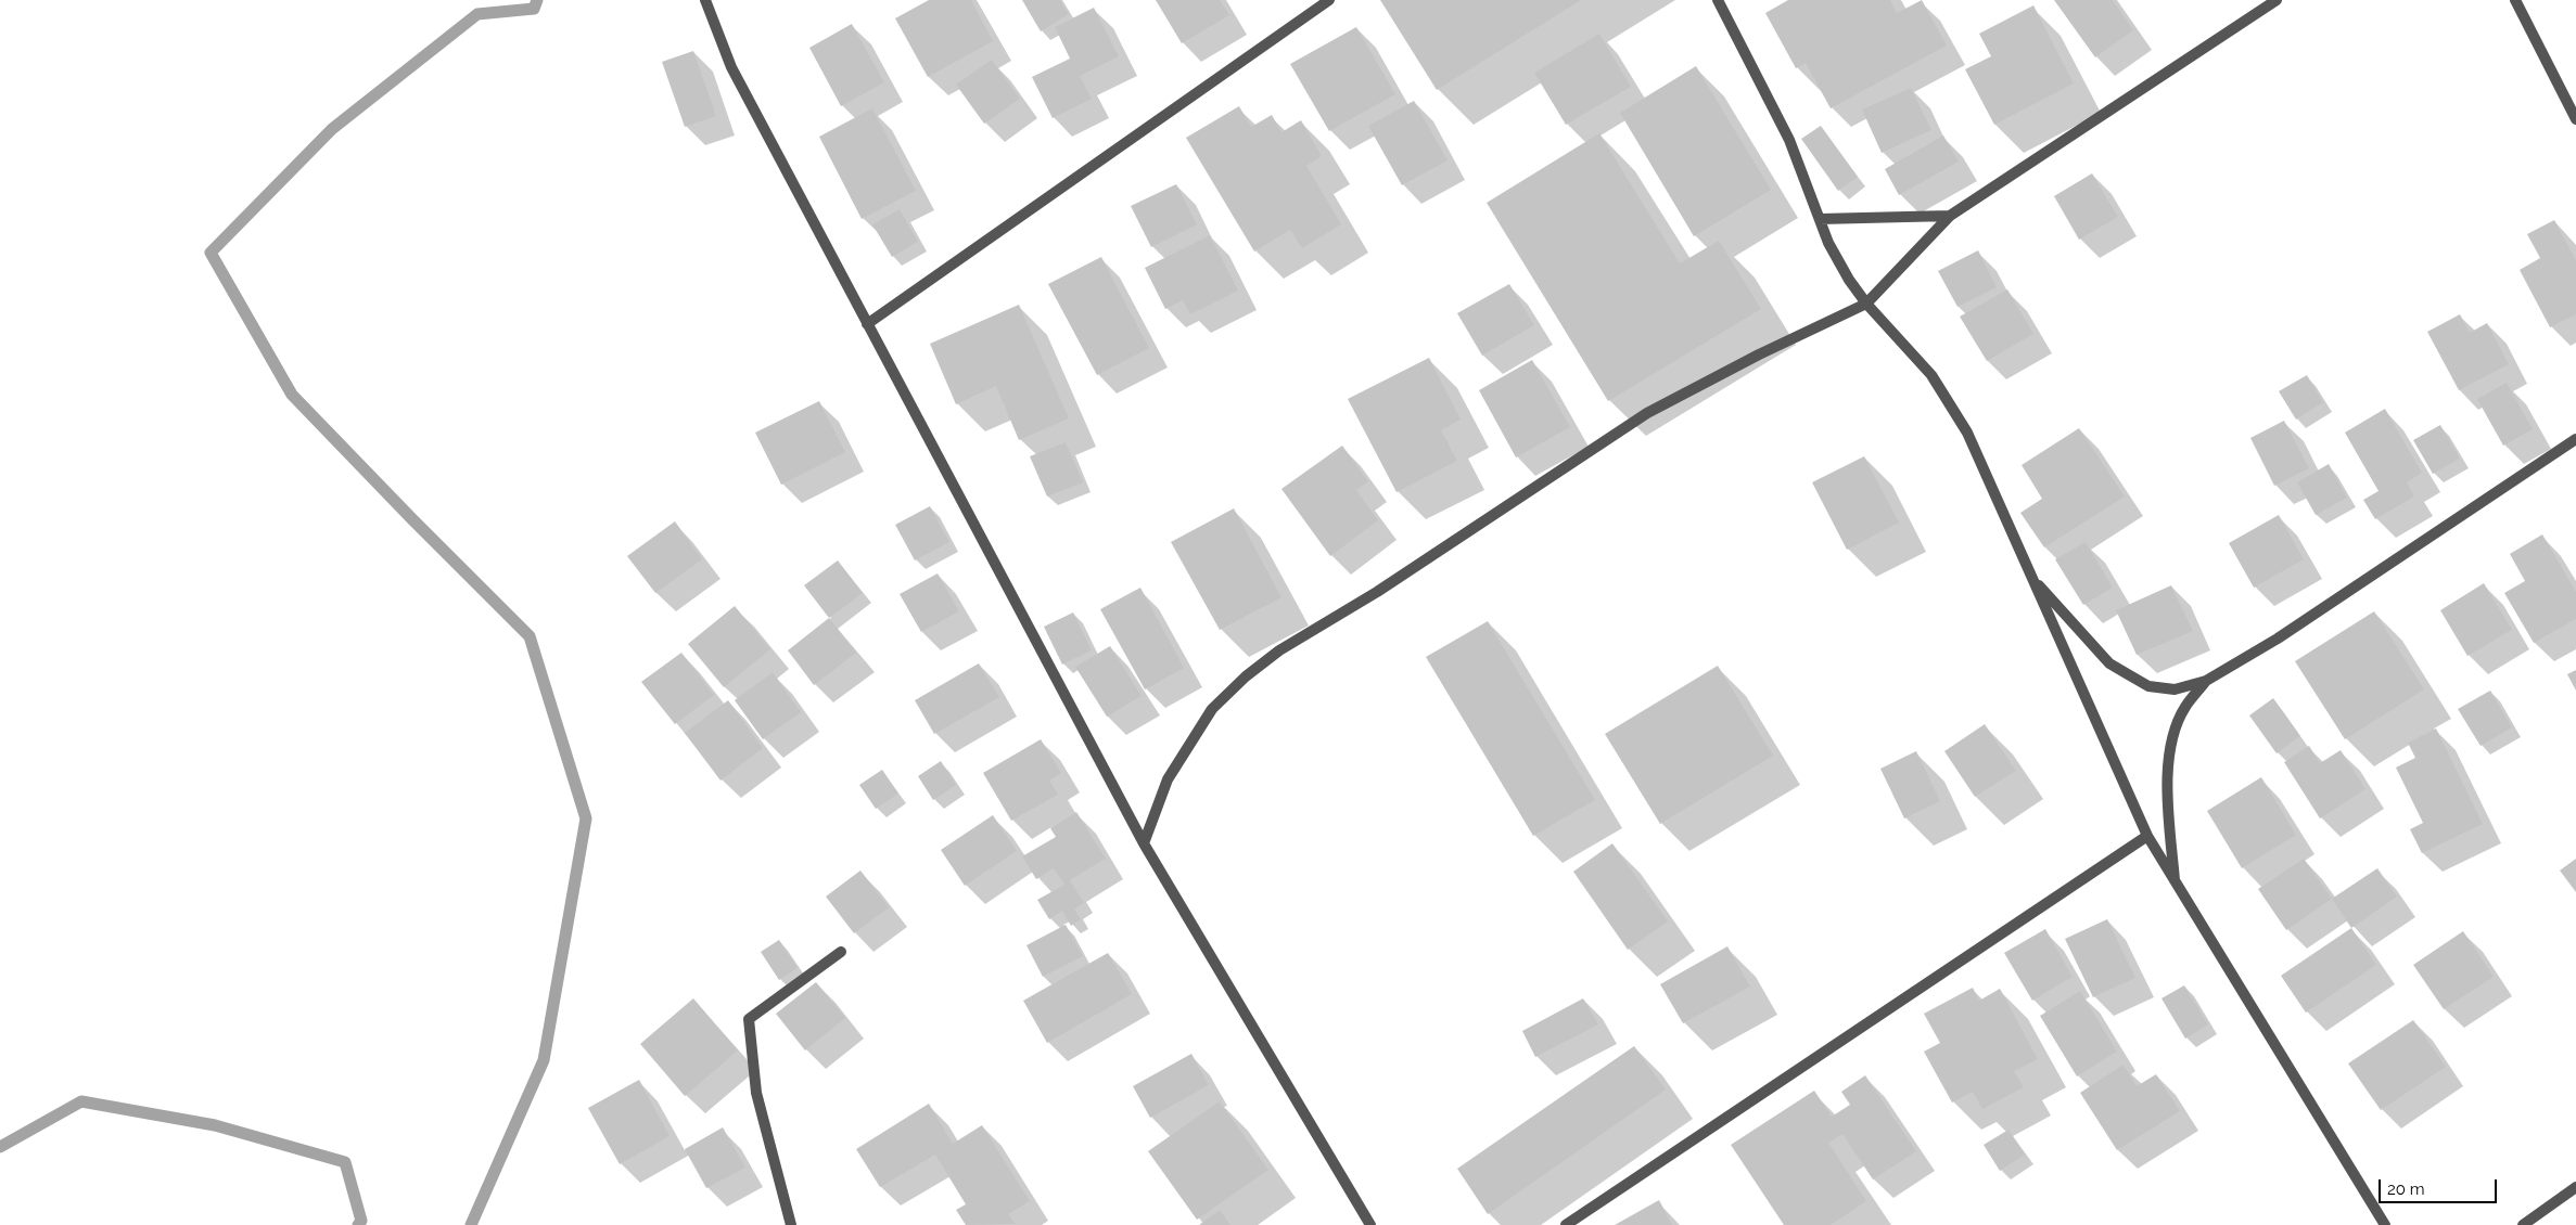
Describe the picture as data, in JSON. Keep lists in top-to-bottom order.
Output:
{
  "scale_bar": "20 m"
}
